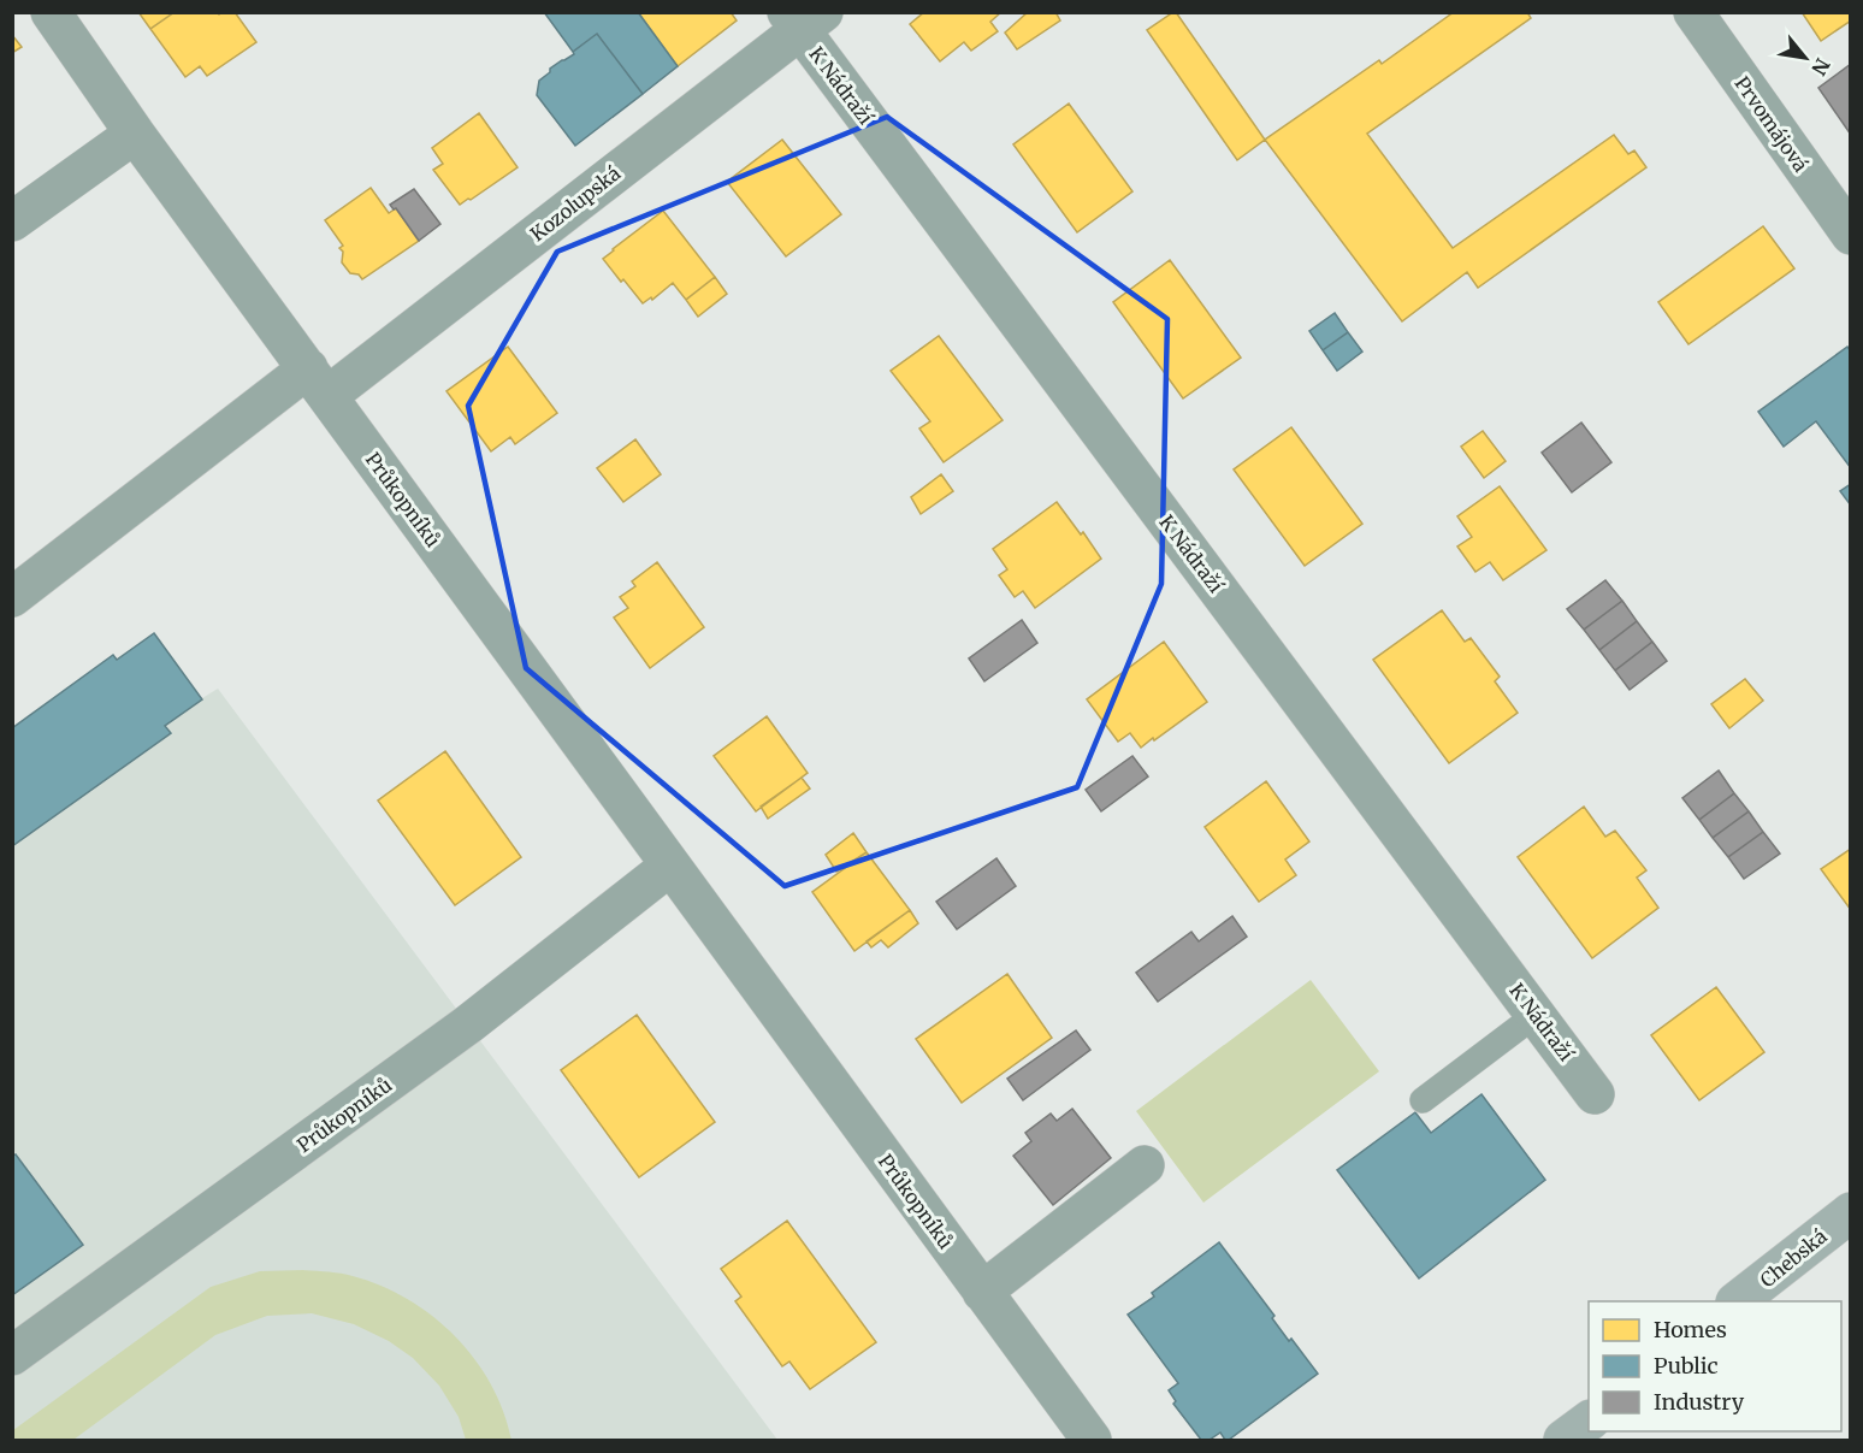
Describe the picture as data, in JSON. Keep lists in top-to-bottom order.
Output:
{
  "streets": {
    "main road": ["Chebská"],
    "street": [
      "K Nádraží",
      "Prvomájová",
      "Kozolupská",
      "Průkopníků"
    ]
  },
  "crossings": [
    ["K Nádraží", "Kozolupská"],
    ["Kozolupská", "Průkopníků"]
  ],
  "legend": ["Homes", "Public", "Industry"],
  "north": "bottom right"
}
